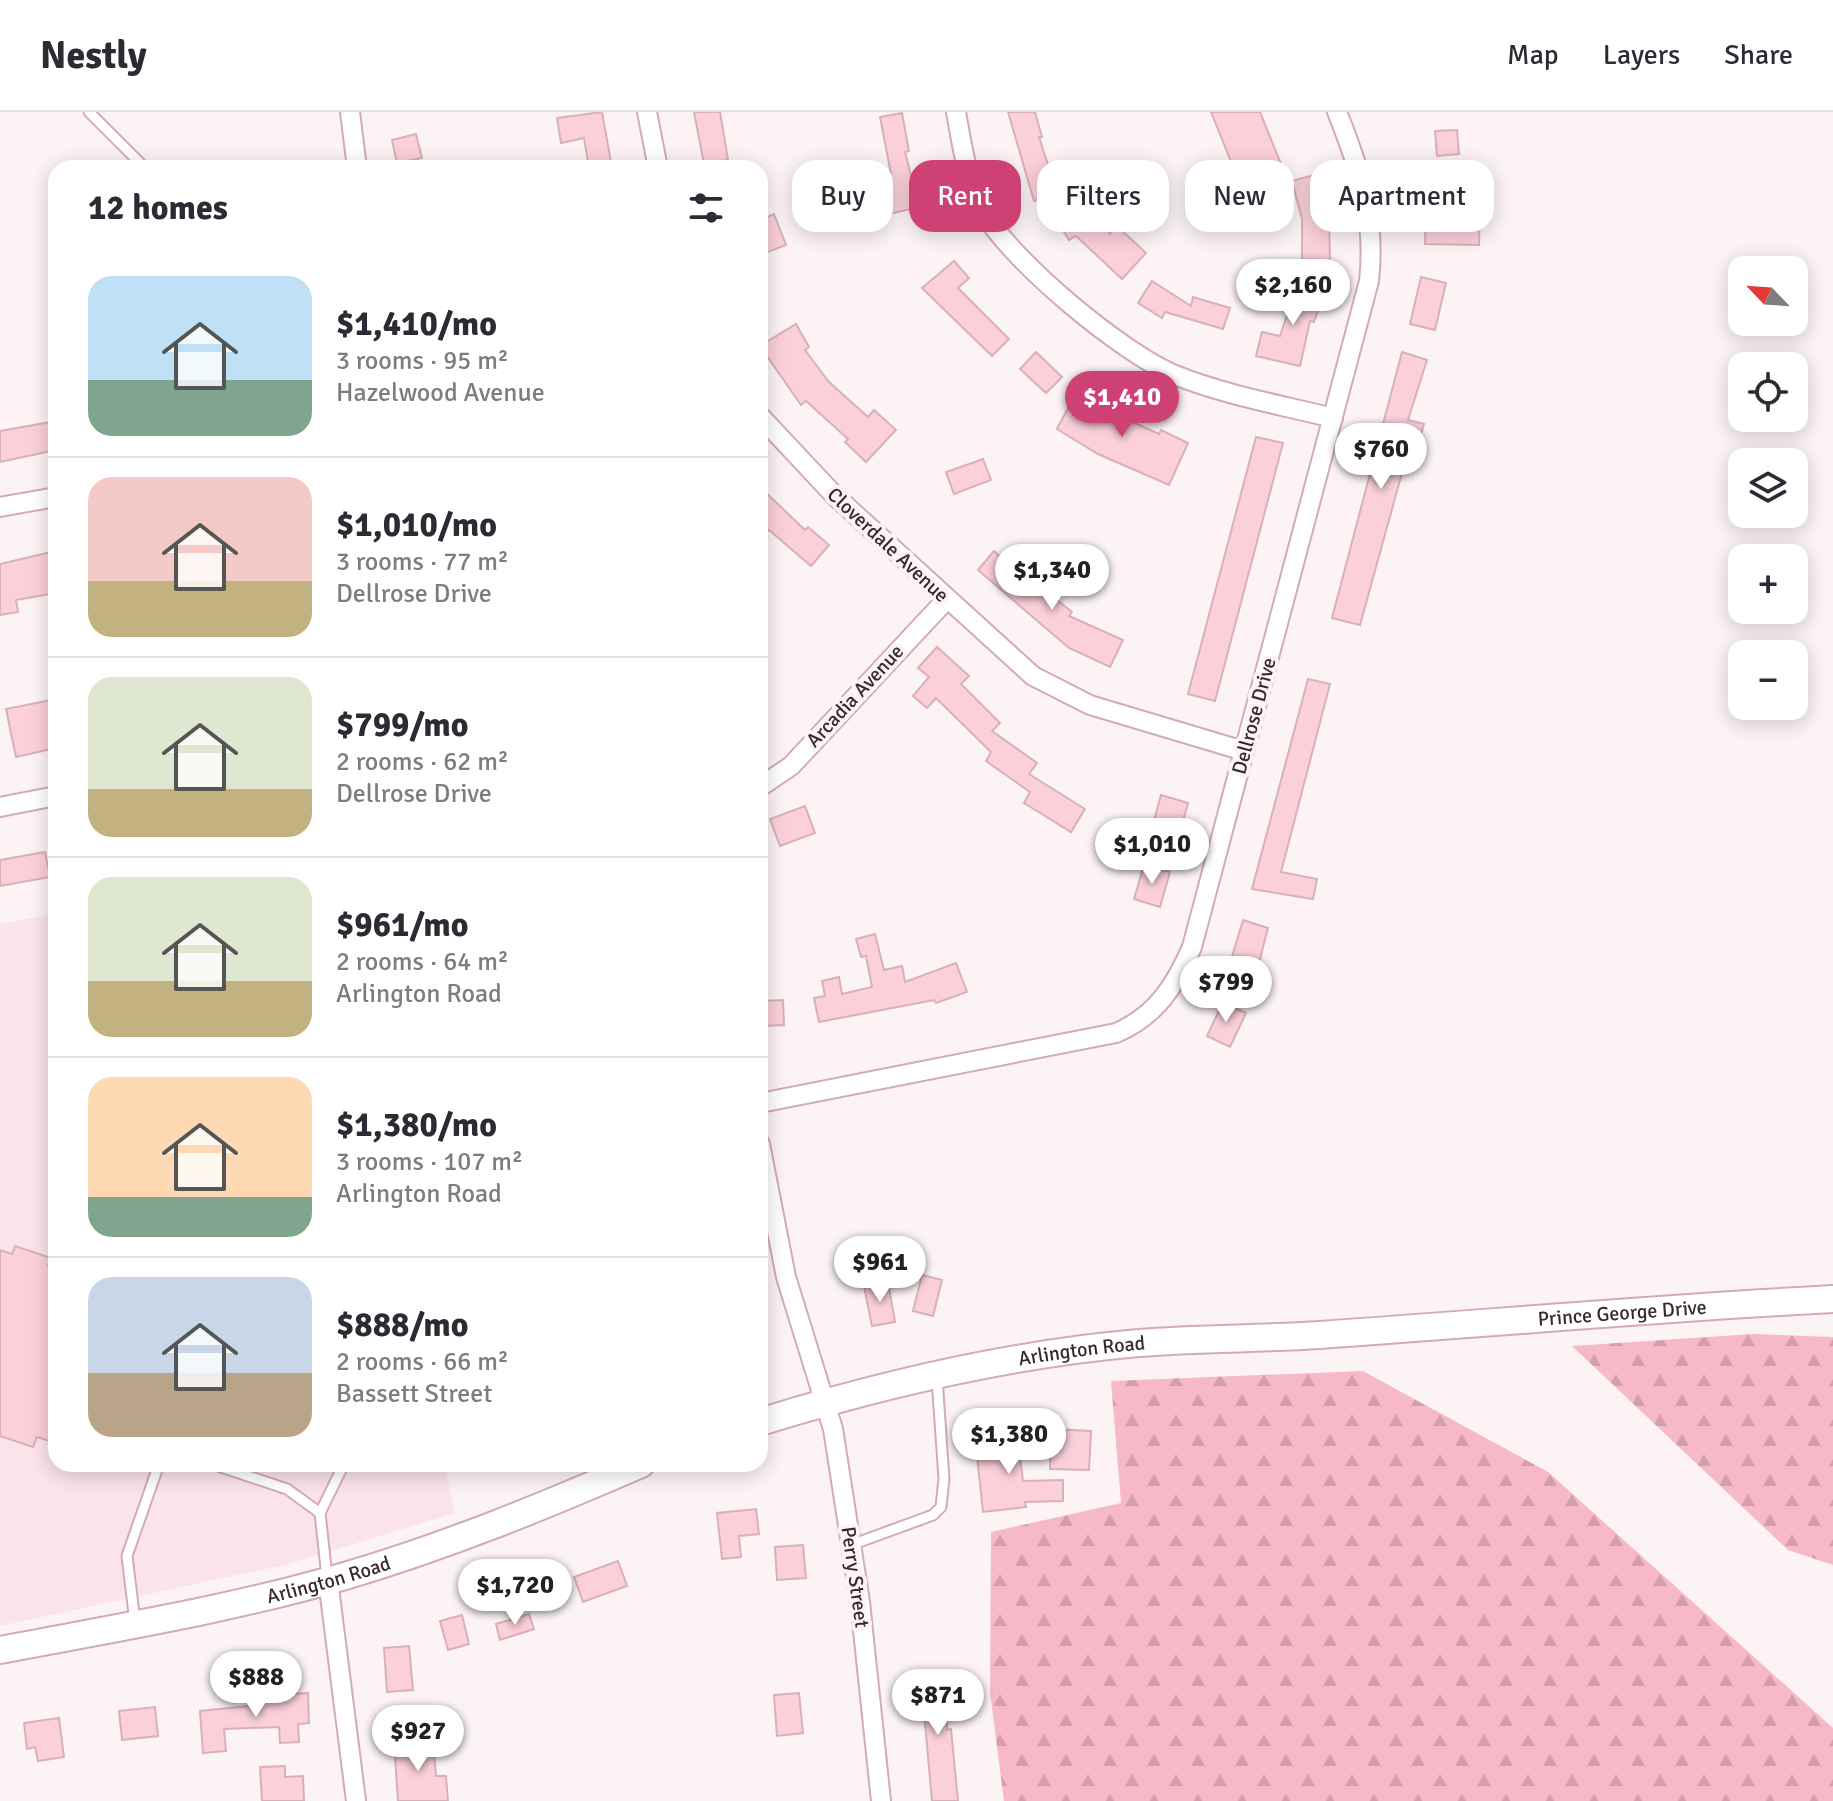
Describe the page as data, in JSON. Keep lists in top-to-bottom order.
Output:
{
  "streets": {
    "main road": ["Prince George Drive", "Arlington Road"],
    "street": [
      "Cloverdale Avenue",
      "Arcadia Avenue",
      "Dellrose Drive",
      "Perry Street"
    ]
  },
  "crossings": [
    ["Cloverdale Avenue", "Arcadia Avenue"],
    ["Cloverdale Avenue", "Dellrose Drive"],
    ["Prince George Drive", "Arlington Road"],
    ["Arlington Road", "Perry Street"]
  ],
  "north": "top left",
  "page": {
    "header": "Nestly",
    "nav": ["Map", "Layers", "Share"],
    "chip": [
      "Buy",
      "Rent",
      "Filters",
      "New",
      "Apartment"
    ],
    "heading": "12 homes",
    "map_buttons": ["+", "−"],
    "list": [
      {
        "name": "$1,410/mo",
        "note": "3 rooms · 95 m² · Hazelwood Avenue"
      },
      {
        "name": "$1,010/mo",
        "note": "3 rooms · 77 m² · Dellrose Drive"
      },
      {
        "name": "$799/mo",
        "note": "2 rooms · 62 m² · Dellrose Drive"
      },
      {
        "name": "$961/mo",
        "note": "2 rooms · 64 m² · Arlington Road"
      },
      {
        "name": "$1,380/mo",
        "note": "3 rooms · 107 m² · Arlington Road"
      },
      {
        "name": "$888/mo",
        "note": "2 rooms · 66 m² · Bassett Street"
      }
    ],
    "price": [
      "$2,160",
      "$1,410",
      "$760",
      "$1,340",
      "$1,010",
      "$799",
      "$961",
      "$1,380",
      "$1,720",
      "$888",
      "$871",
      "$927"
    ]
  }
}
